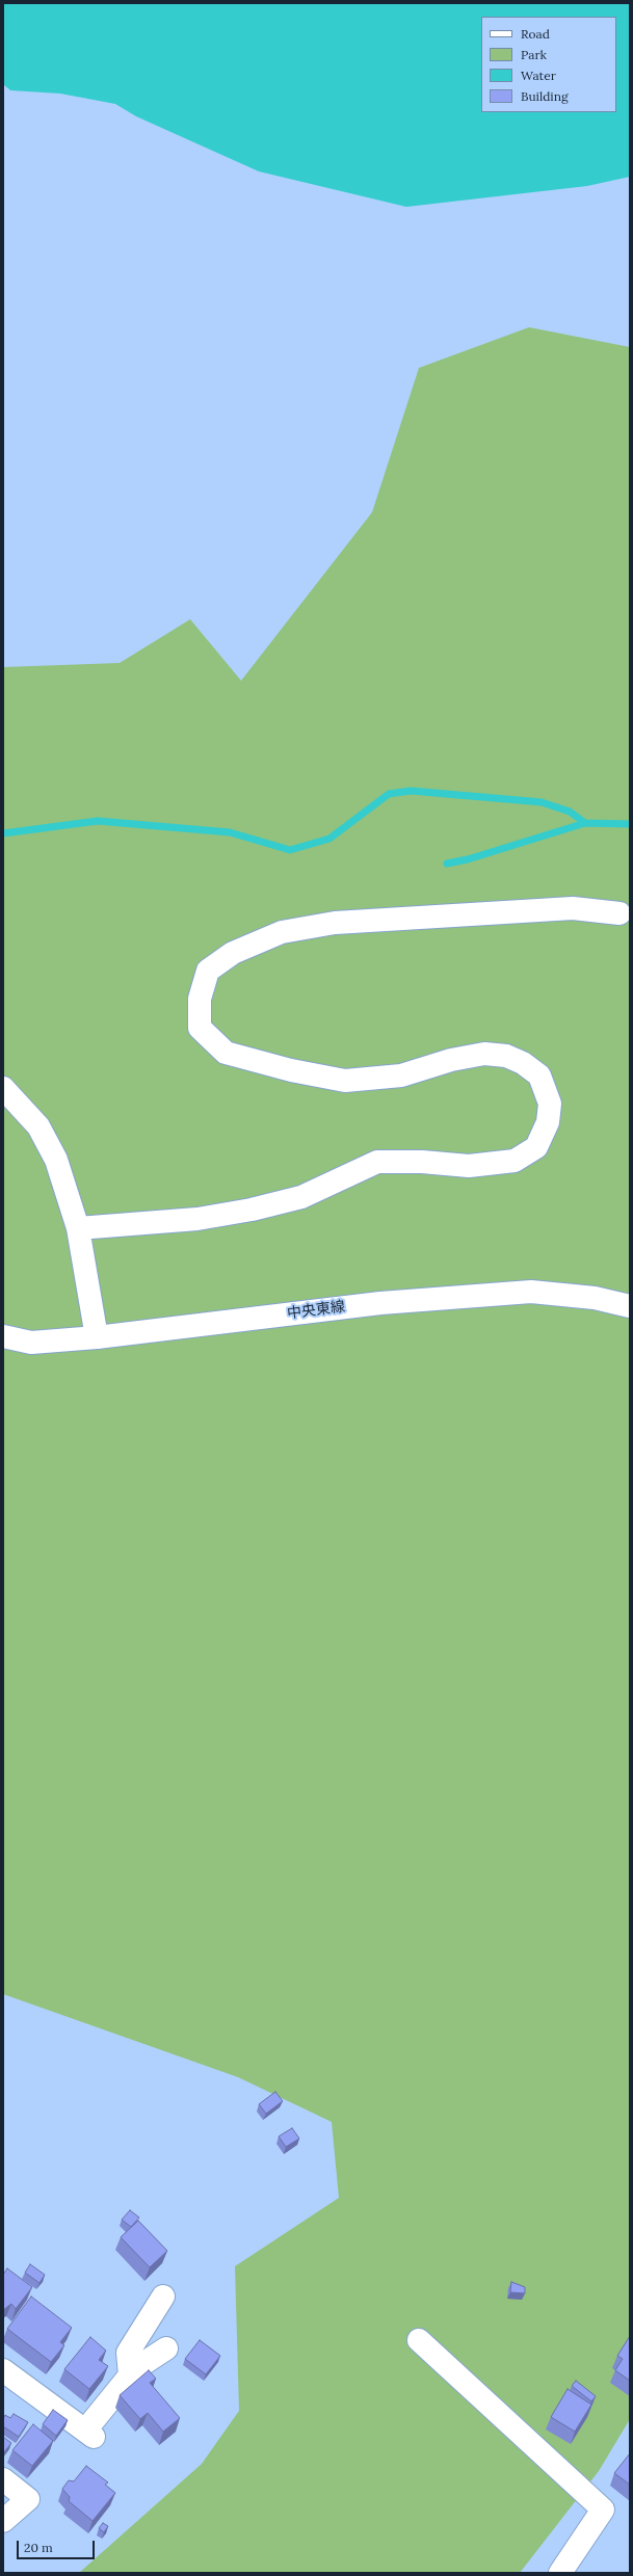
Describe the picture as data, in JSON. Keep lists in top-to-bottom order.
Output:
{
  "streets": {
    "street": ["中央東線"]
  },
  "legend": [
    "Road",
    "Park",
    "Water",
    "Building"
  ],
  "scale_bar": "20 m"
}
